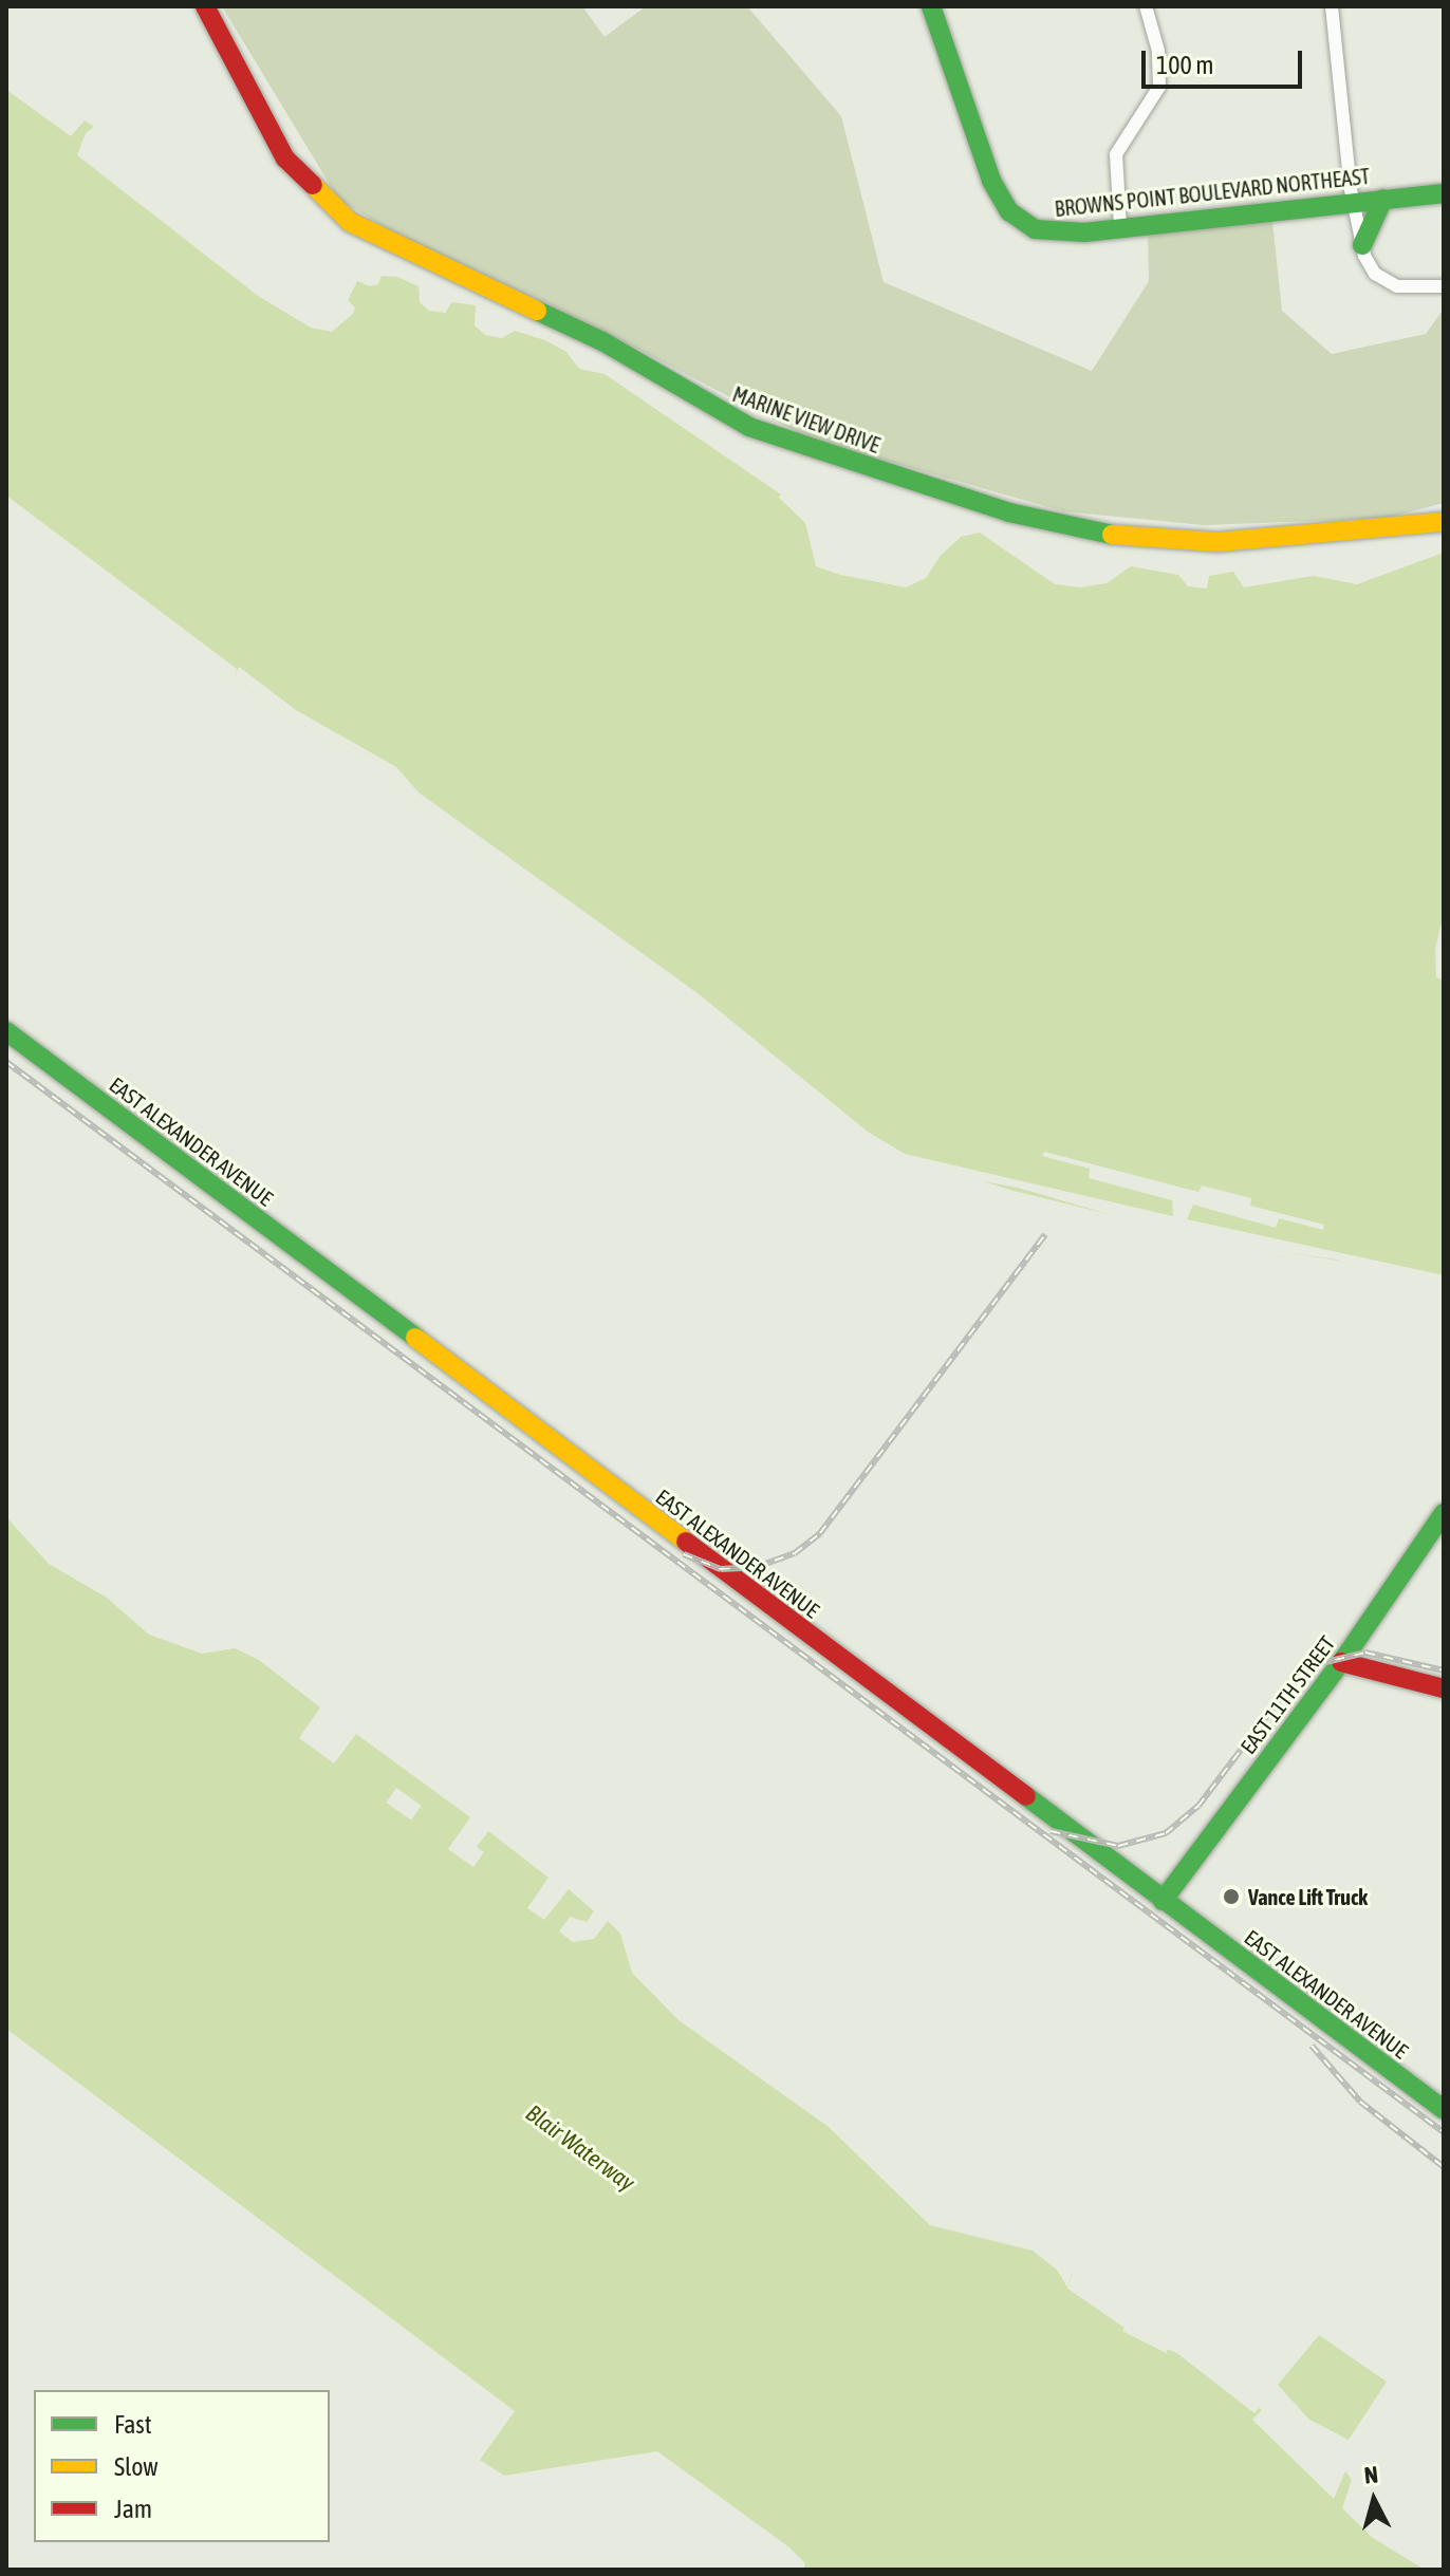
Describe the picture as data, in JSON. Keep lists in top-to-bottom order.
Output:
{
  "streets": {
    "street": [
      "BROWNS POINT BOULEVARD NORTHEAST",
      "MARINE VIEW DRIVE",
      "EAST ALEXANDER AVENUE",
      "EAST 11TH STREET"
    ]
  },
  "crossings": [
    ["EAST ALEXANDER AVENUE", "EAST 11TH STREET"]
  ],
  "water": ["Blair Waterway"],
  "places": ["Vance Lift Truck"],
  "legend": ["Fast", "Slow", "Jam"],
  "scale_bar": "100 m",
  "north": "top"
}
